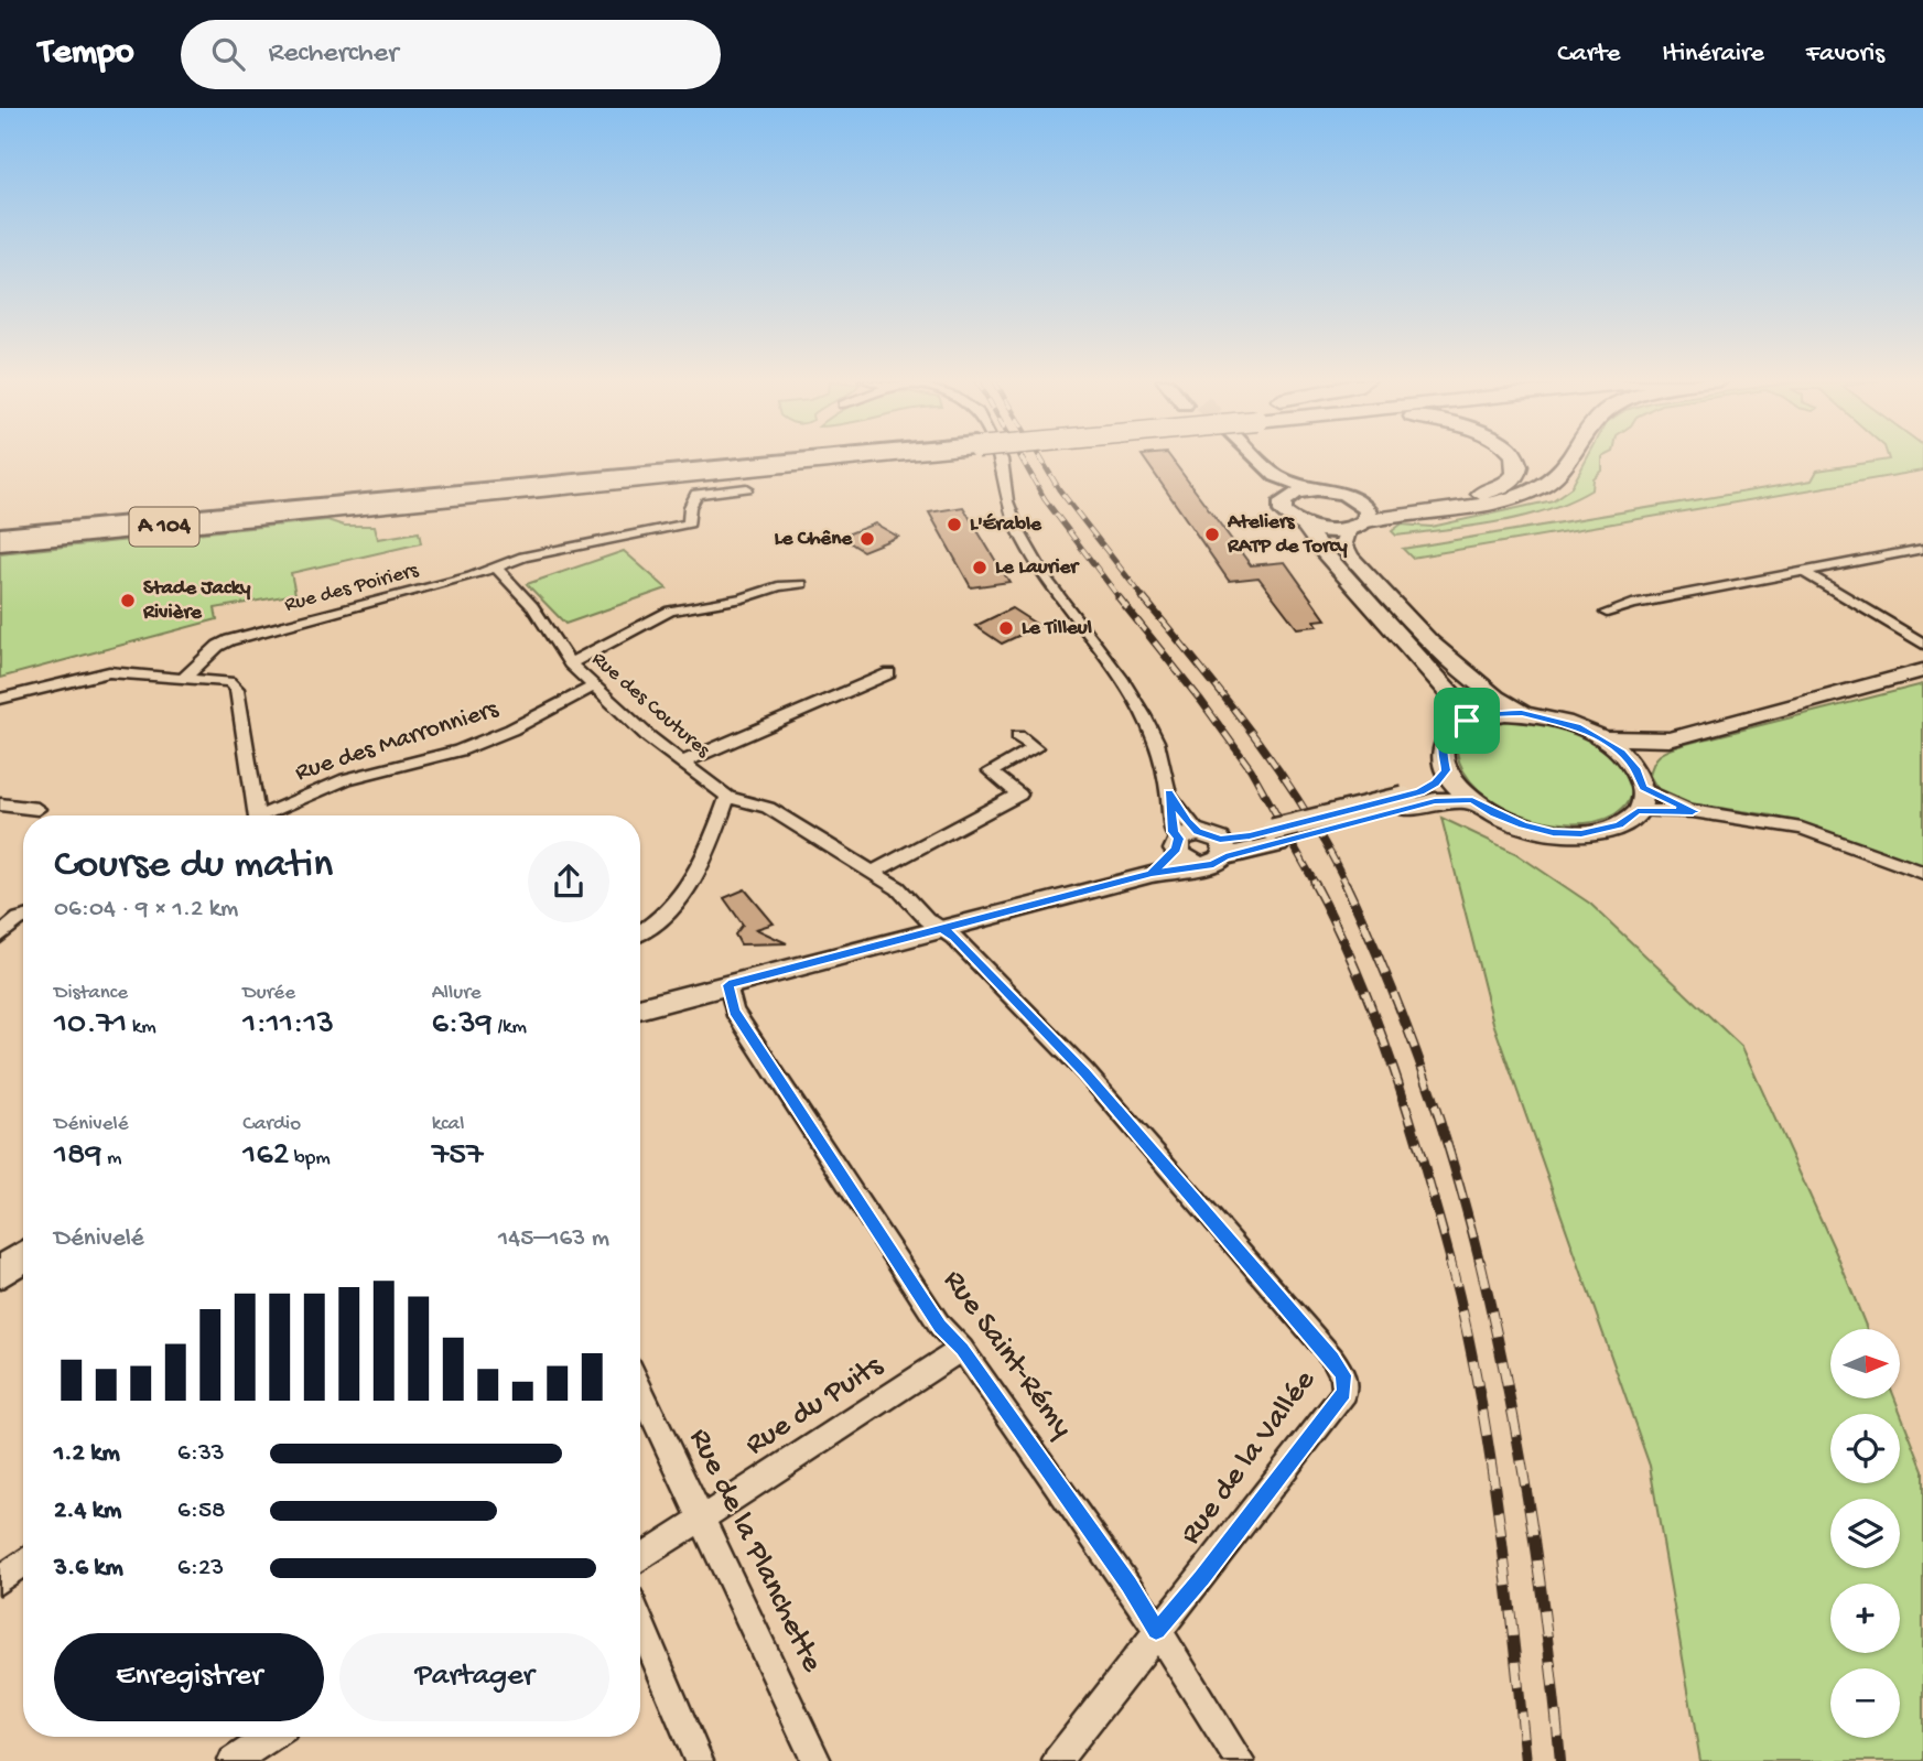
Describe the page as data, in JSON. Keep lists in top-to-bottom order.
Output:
{
  "streets": {
    "highway": ["A 104"],
    "street": [
      "Rue des Poiriers",
      "Rue des Coutures",
      "Rue des Marronniers",
      "Rue Saint-Rémy",
      "Rue du Puits",
      "Rue de la Vallée",
      "Rue de la Planchette"
    ]
  },
  "crossings": [
    ["Rue des Poiriers", "Rue des Coutures"],
    ["Rue des Coutures", "Rue des Marronniers"],
    ["Rue Saint-Rémy", "Rue du Puits"],
    ["Rue Saint-Rémy", "Rue de la Vallée"],
    ["Rue du Puits", "Rue de la Planchette"]
  ],
  "places": [
    "L'Érable",
    "Ateliers RATP de Torcy",
    "Le Chêne",
    "Le Laurier",
    "Stade Jacky Rivière",
    "Le Tilleul"
  ],
  "north": "right",
  "page": {
    "header": "Tempo",
    "search": "Rechercher",
    "nav": ["Carte", "Itinéraire", "Favoris"],
    "heading": ["Course du matin", "06:04 · 9 × 1.2 km"],
    "stats": [
      ["Distance", "10.71 km"],
      ["Durée", "1:11:13"],
      ["Allure", "6:39 /km"],
      ["Dénivelé", "189 m"],
      ["Cardio", "162 bpm"],
      ["kcal", "757"]
    ],
    "chart": ["Dénivelé", "145–163 m"],
    "map_buttons": ["+", "−"],
    "list": [
      {
        "name": "1.2 km",
        "note": "6:33"
      },
      {
        "name": "2.4 km",
        "note": "6:58"
      },
      {
        "name": "3.6 km",
        "note": "6:23"
      }
    ],
    "buttons": ["Enregistrer", "Partager"]
  }
}
